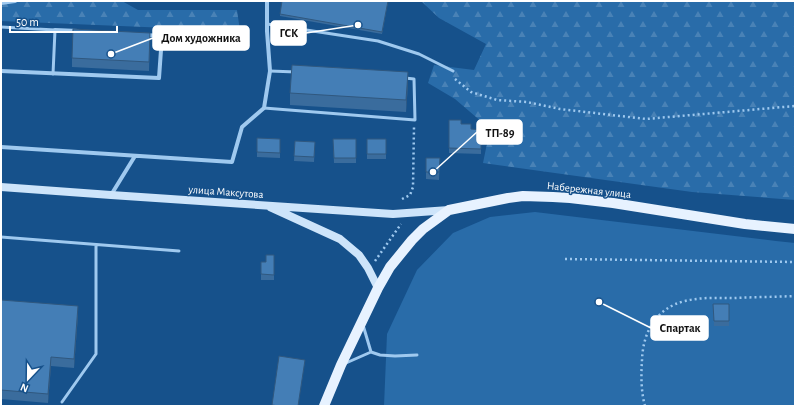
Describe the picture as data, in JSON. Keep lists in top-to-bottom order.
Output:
{
  "streets": {
    "main road": ["Набережная улица", "улица Максутова"]
  },
  "crossings": [
    ["Набережная улица", "улица Максутова"]
  ],
  "places": [
    "ГСК",
    "Дом художника",
    "ТП-89",
    "Спартак"
  ],
  "scale_bar": "50 m",
  "north": "bottom"
}
